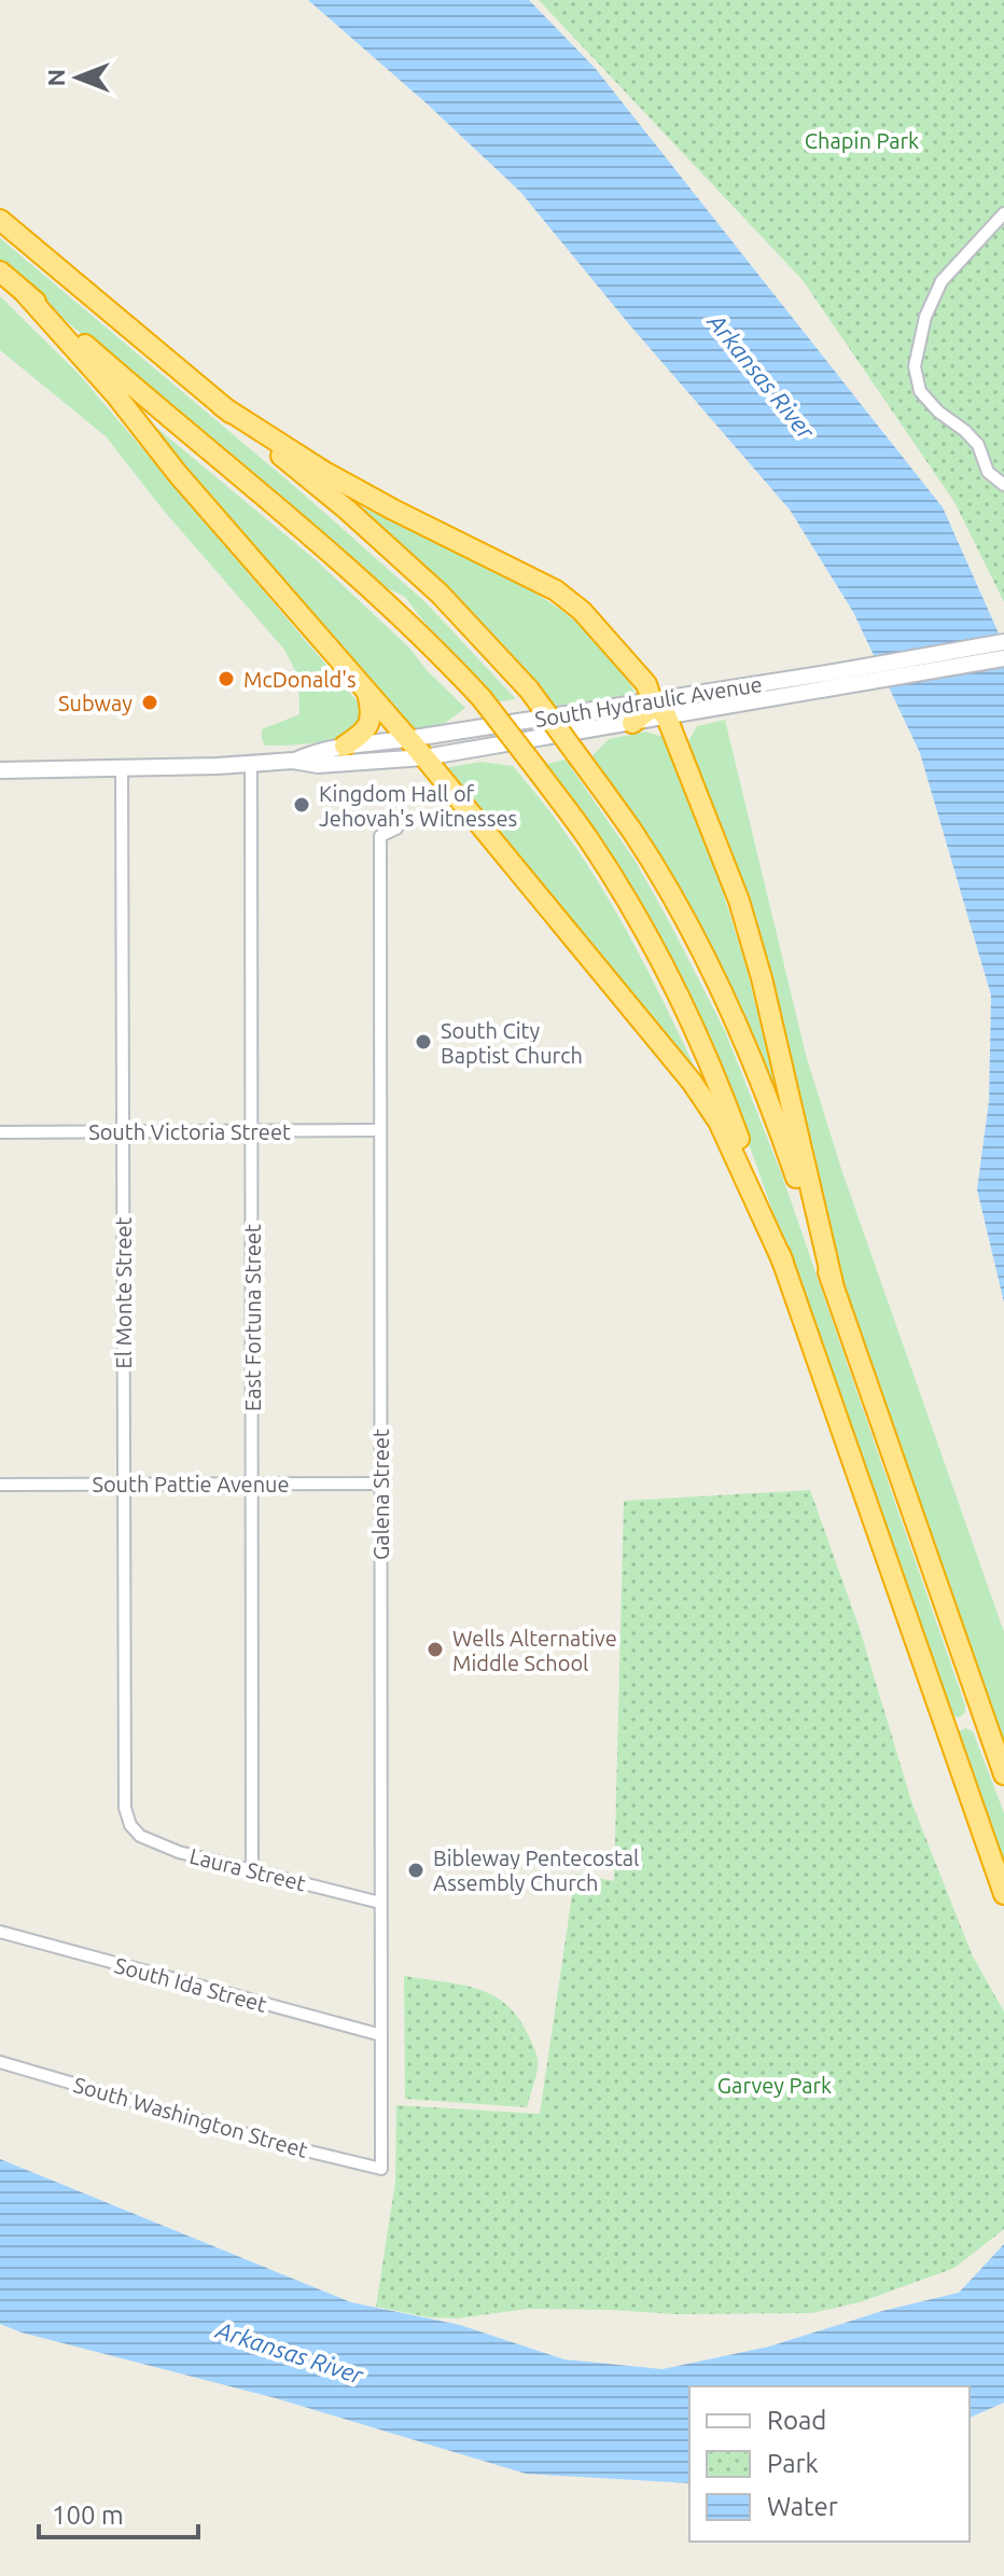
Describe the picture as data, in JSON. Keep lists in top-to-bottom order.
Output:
{
  "streets": {
    "street": [
      "South Hydraulic Avenue",
      "South Victoria Street",
      "El Monte Street",
      "East Fortuna Street",
      "South Pattie Avenue",
      "Galena Street",
      "Laura Street",
      "South Ida Street",
      "South Washington Street"
    ]
  },
  "crossings": [
    ["South Hydraulic Avenue", "El Monte Street"],
    ["South Hydraulic Avenue", "East Fortuna Street"],
    ["South Victoria Street", "El Monte Street"],
    ["South Victoria Street", "East Fortuna Street"],
    ["South Victoria Street", "Galena Street"],
    ["El Monte Street", "South Pattie Avenue"],
    ["El Monte Street", "Laura Street"],
    ["East Fortuna Street", "South Pattie Avenue"],
    ["East Fortuna Street", "Laura Street"],
    ["South Pattie Avenue", "Galena Street"],
    ["Galena Street", "Laura Street"],
    ["Galena Street", "South Ida Street"],
    ["Galena Street", "South Washington Street"]
  ],
  "water": ["Arkansas River"],
  "parks": ["Chapin Park", "Garvey Park"],
  "places": [
    "McDonald's",
    "Subway",
    "Kingdom Hall of Jehovah's Witnesses",
    "South City Baptist Church",
    "Wells Alternative Middle School",
    "Bibleway Pentecostal Assembly Church"
  ],
  "legend": ["Road", "Park", "Water"],
  "scale_bar": "100 m",
  "north": "left"
}
